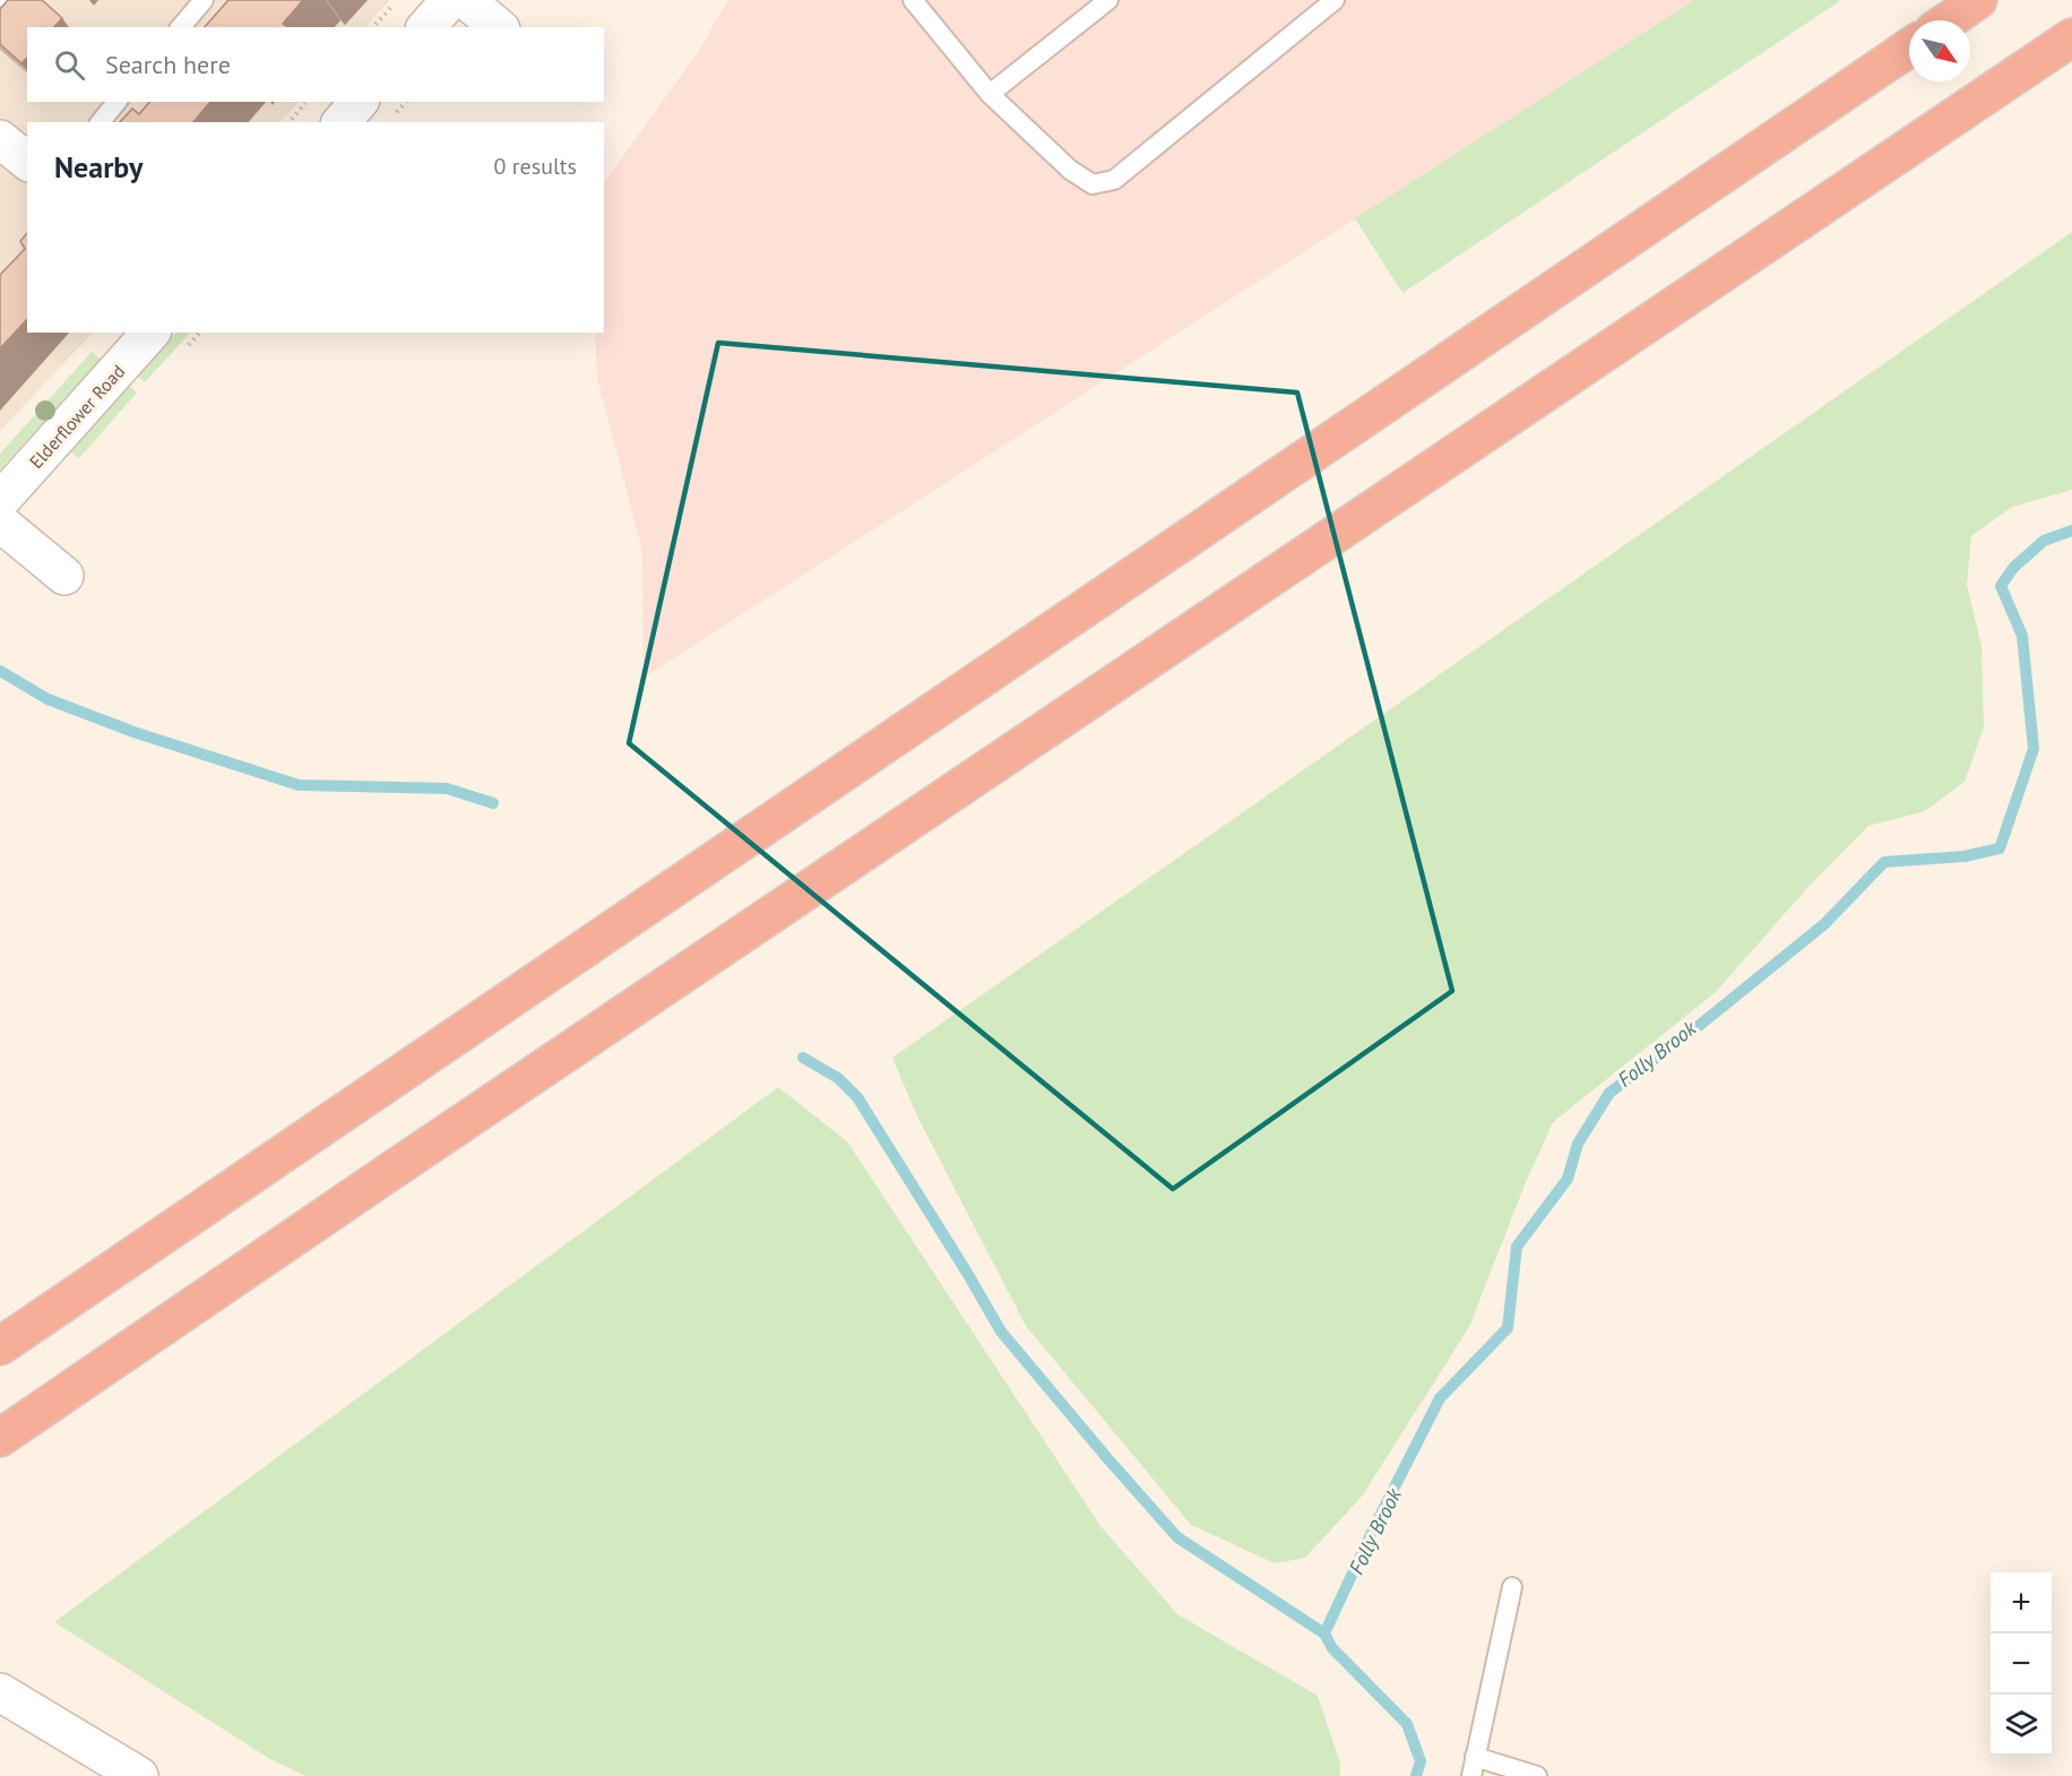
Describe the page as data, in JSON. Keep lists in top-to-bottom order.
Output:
{
  "streets": {
    "street": ["Elderflower Road"]
  },
  "water": ["Folly Brook"],
  "north": "bottom right",
  "page": {
    "search": "Search here",
    "heading": ["Nearby", "0 results"],
    "map_buttons": ["+", "−"]
  }
}
